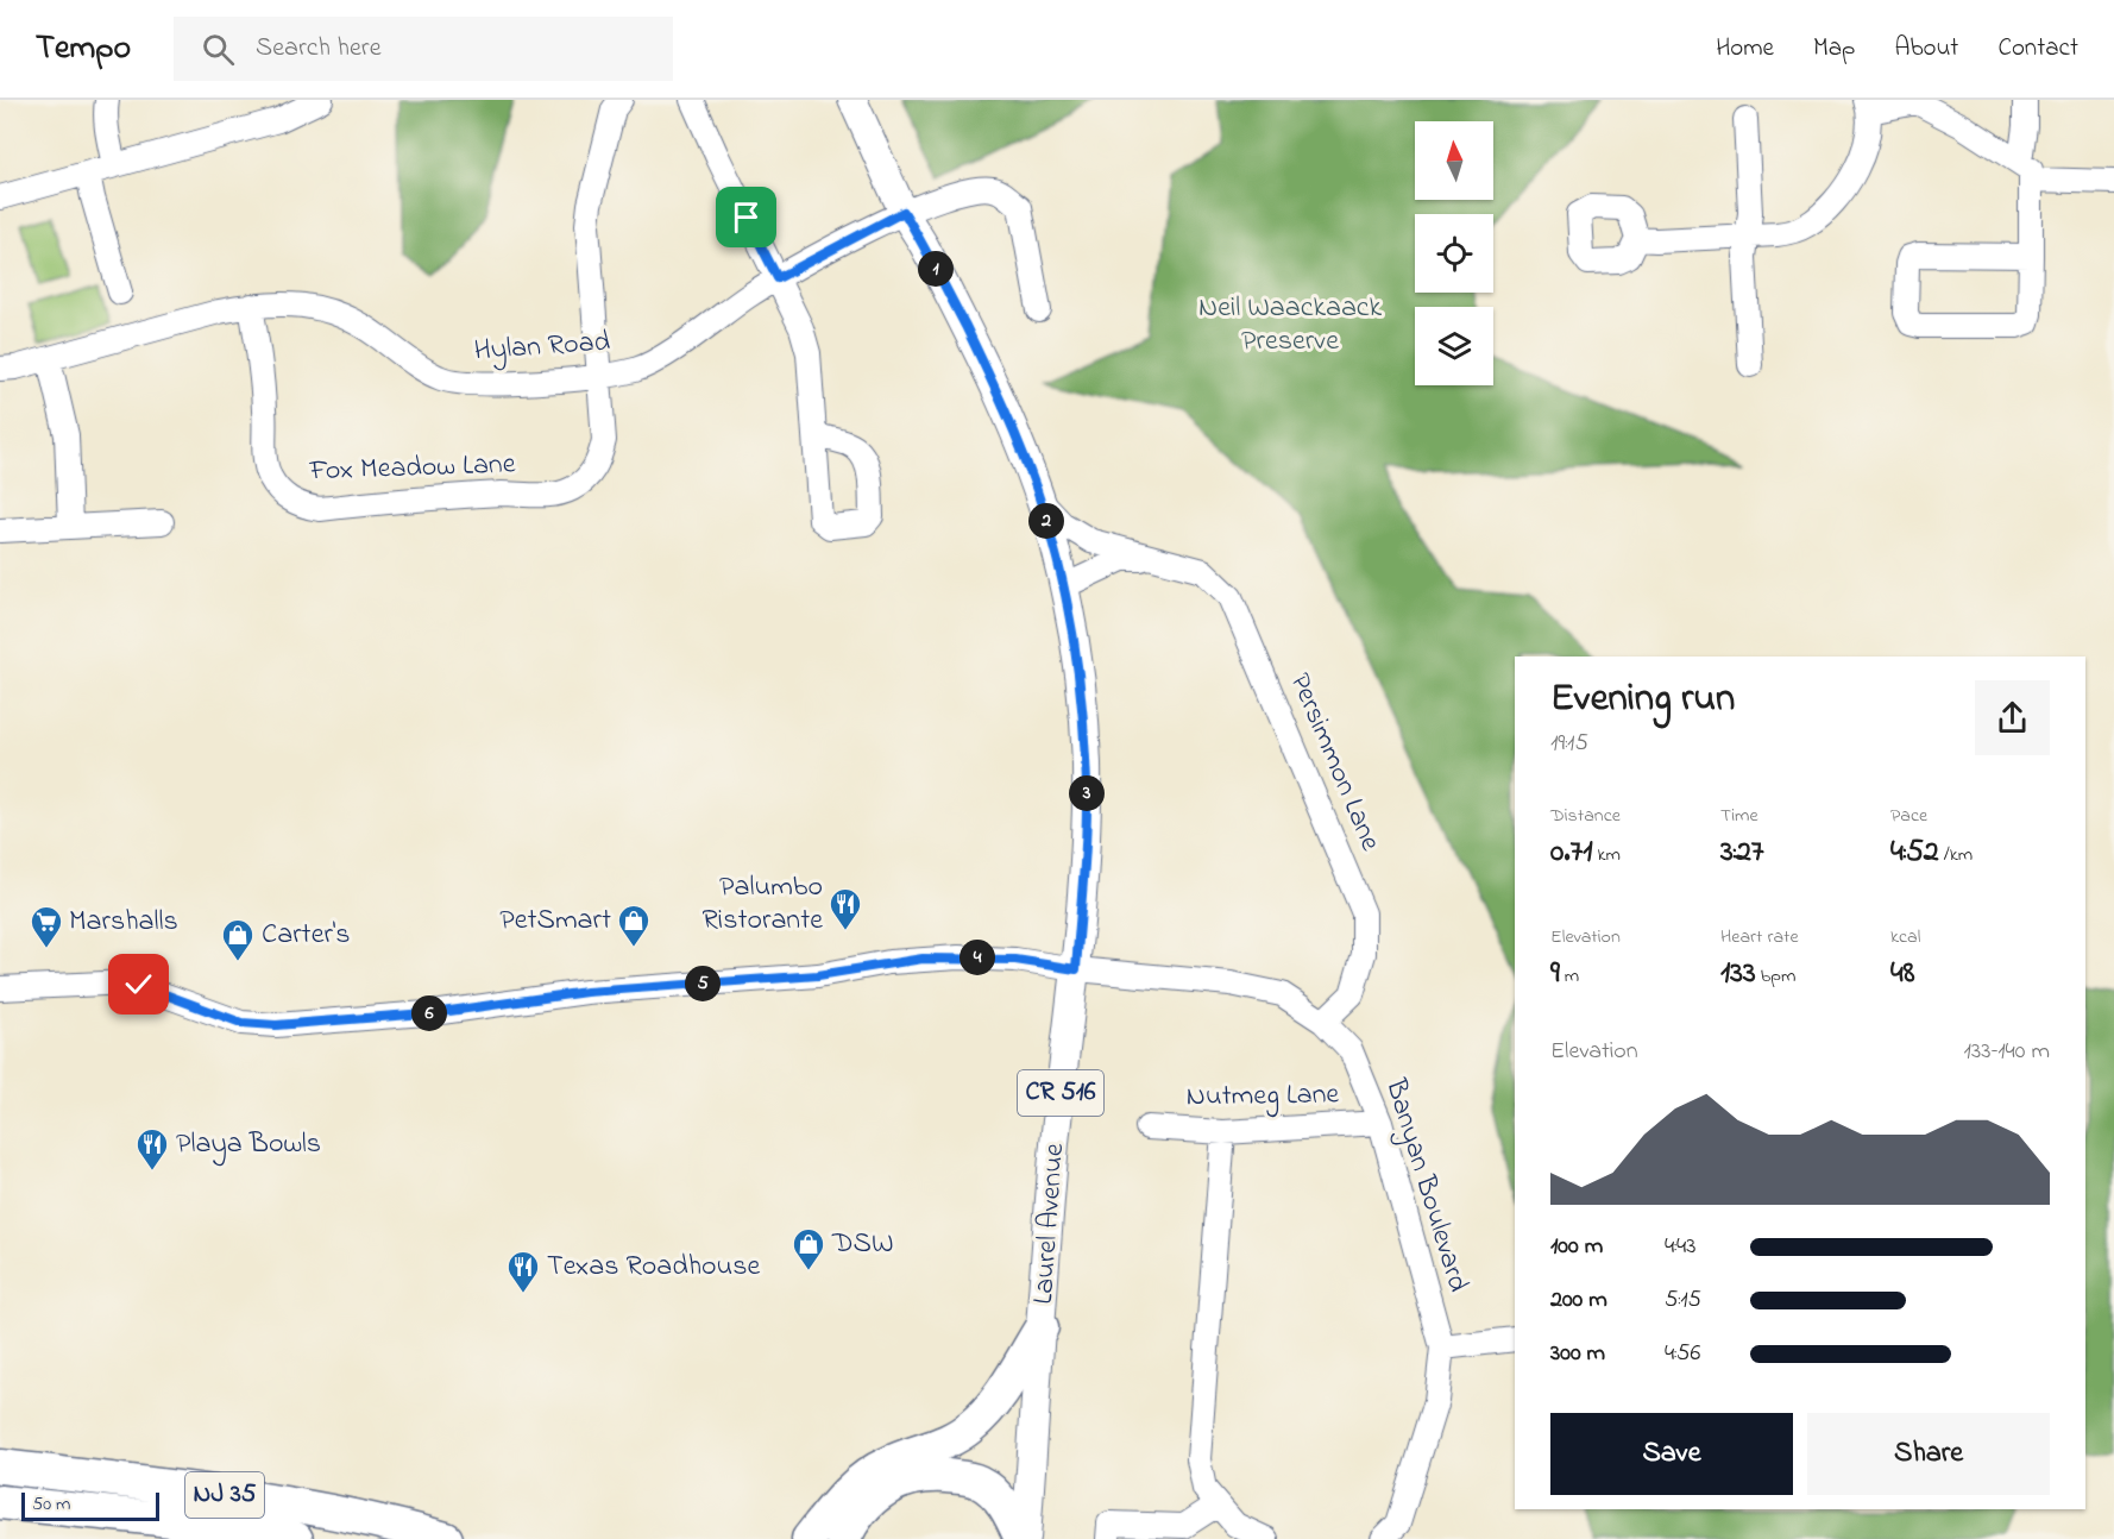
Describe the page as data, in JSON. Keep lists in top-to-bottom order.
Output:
{
  "streets": {
    "highway": ["NJ 35"],
    "main road": ["CR 516", "Laurel Avenue"],
    "street": [
      "Hylan Road",
      "Fox Meadow Lane",
      "Persimmon Lane",
      "Nutmeg Lane",
      "Banyan Boulevard"
    ]
  },
  "crossings": [
    ["Hylan Road", "Fox Meadow Lane"],
    ["Hylan Road", "Laurel Avenue"],
    ["Persimmon Lane", "Banyan Boulevard"],
    ["Persimmon Lane", "Laurel Avenue"],
    ["Nutmeg Lane", "Banyan Boulevard"],
    ["Banyan Boulevard", "Laurel Avenue"]
  ],
  "parks": ["Neil Waackaack Preserve"],
  "places": {
    "restaurant": ["Palumbo Ristorante", "Playa Bowls", "Texas Roadhouse"],
    "shop": ["PetSmart", "Carter's", "DSW"],
    "supermarket": ["Marshalls"]
  },
  "scale_bar": "50 m",
  "north": "top",
  "page": {
    "header": "Tempo",
    "search": "Search here",
    "nav": [
      "Home",
      "Map",
      "About",
      "Contact"
    ],
    "pins": [
      "1",
      "2",
      "3",
      "4",
      "5",
      "6"
    ],
    "heading": ["Evening run", "19:15"],
    "stats": [
      ["Distance", "0.71 km"],
      ["Time", "3:27"],
      ["Pace", "4:52 /km"],
      ["Elevation", "9 m"],
      ["Heart rate", "133 bpm"],
      ["kcal", "48"]
    ],
    "chart": ["Elevation", "133–140 m"],
    "list": [
      {
        "name": "100 m",
        "note": "4:43"
      },
      {
        "name": "200 m",
        "note": "5:15"
      },
      {
        "name": "300 m",
        "note": "4:56"
      }
    ],
    "buttons": ["Save", "Share"],
    "scale": "50 m"
  }
}
